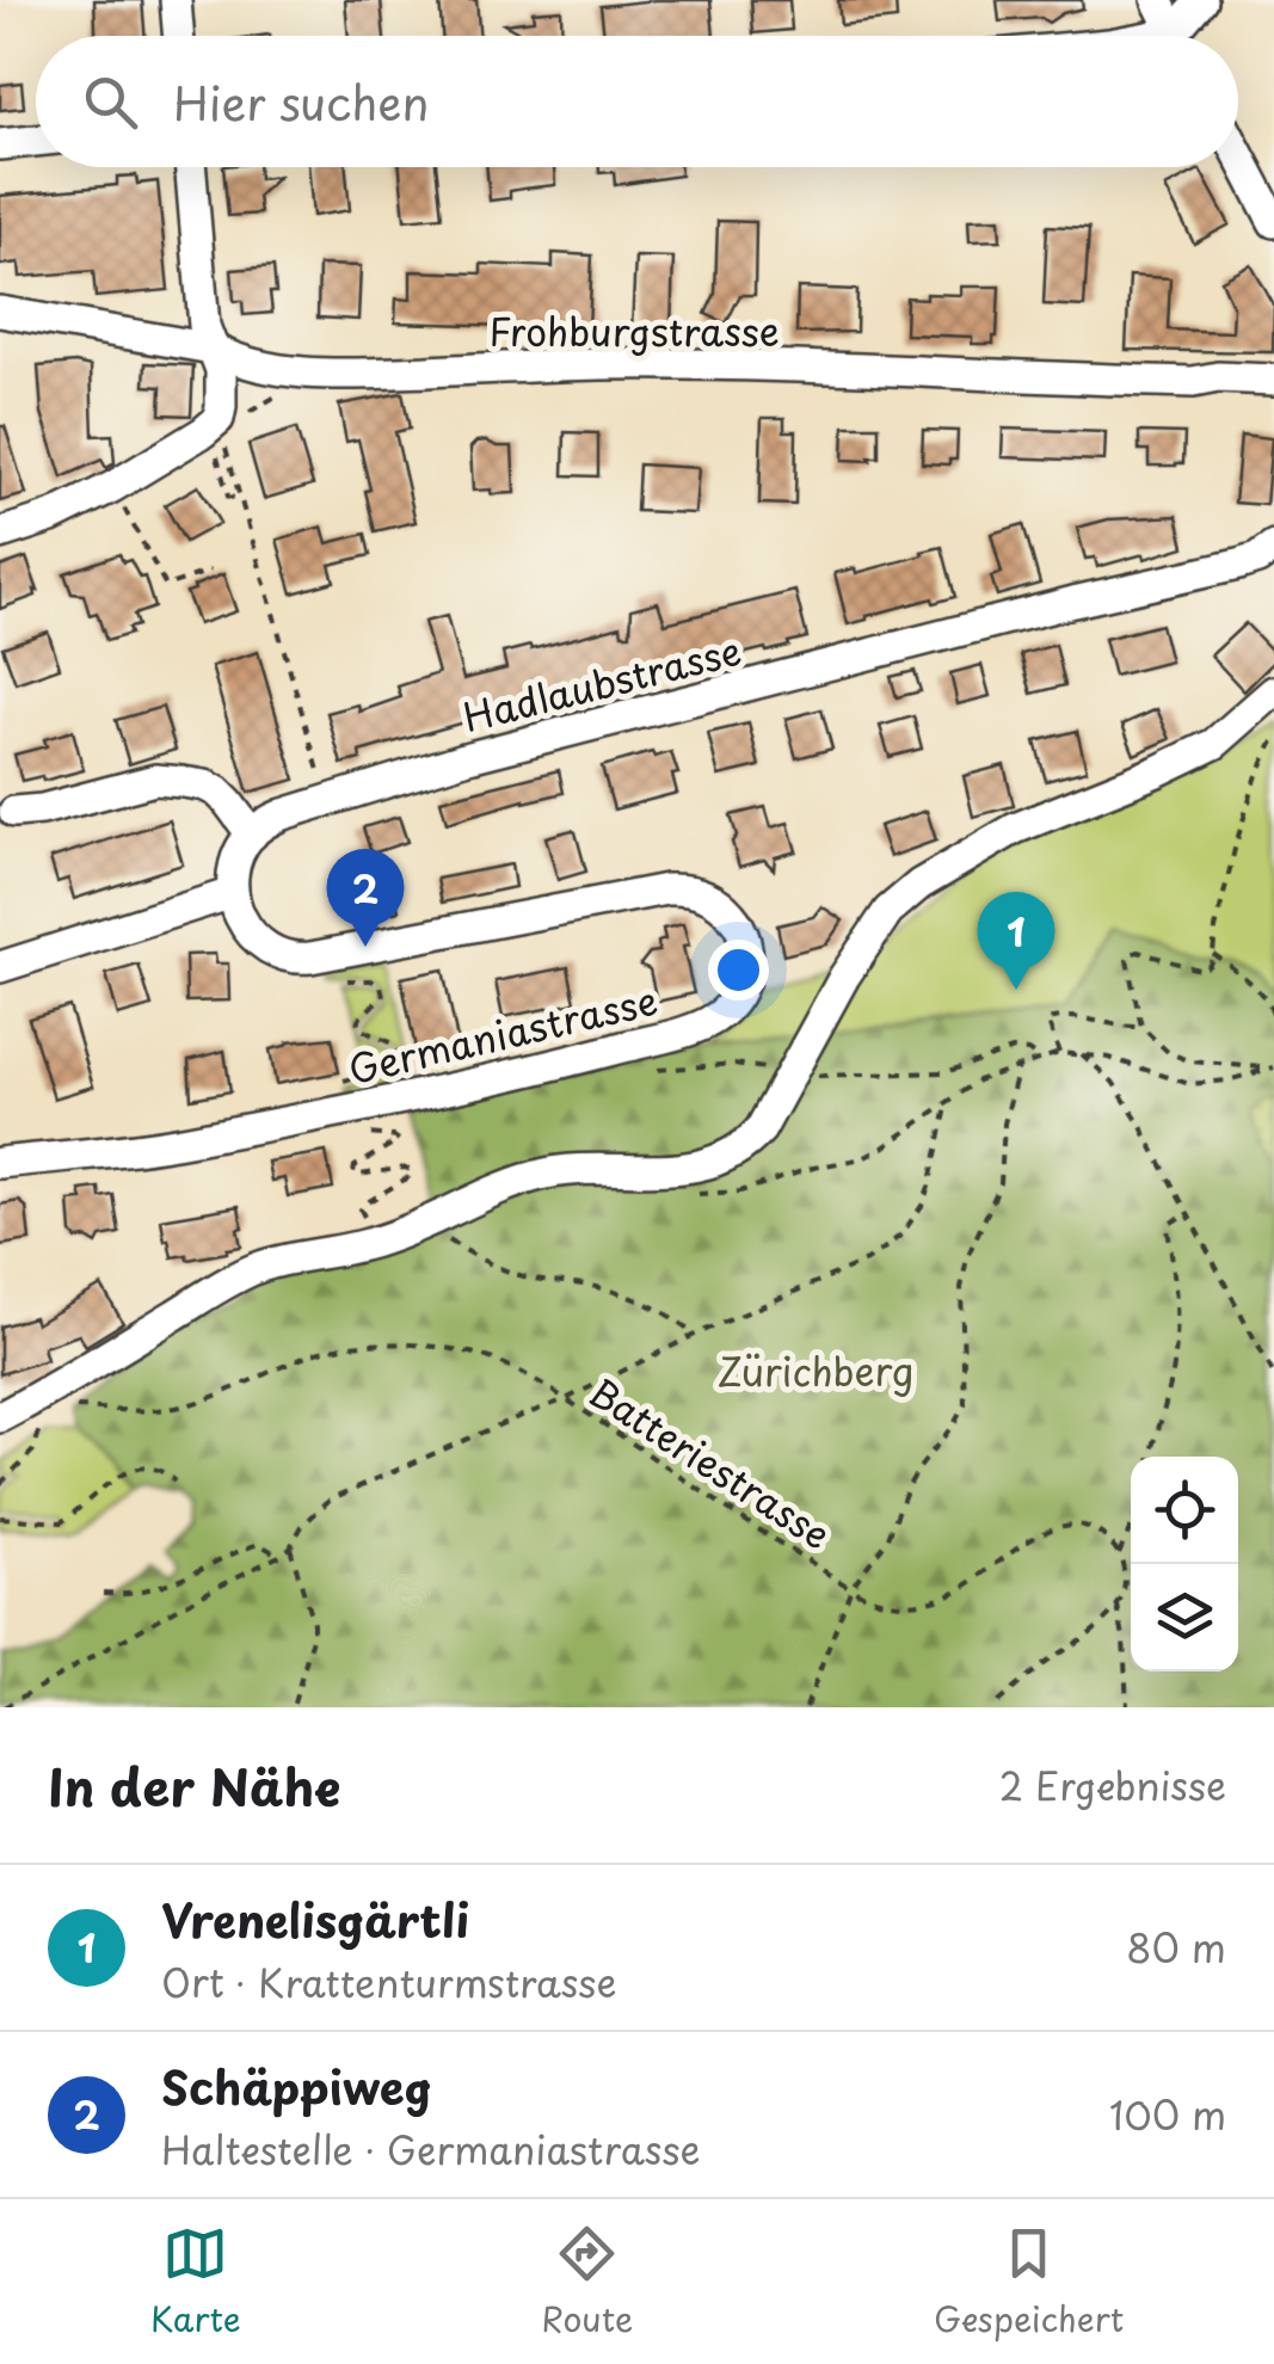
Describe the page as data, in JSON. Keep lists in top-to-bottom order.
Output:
{
  "streets": {
    "street": ["Frohburgstrasse", "Hadlaubstrasse", "Germaniastrasse"],
    "path": ["Batteriestrasse"]
  },
  "parks": ["Zürichberg"],
  "page": {
    "search": "Hier suchen",
    "pins": ["2", "1"],
    "heading": ["In der Nähe", "2 Ergebnisse"],
    "list": [
      {
        "mark": "1",
        "name": "Vrenelisgärtli",
        "note": "Ort · Krattenturmstrasse",
        "value": "80 m"
      },
      {
        "mark": "2",
        "name": "Schäppiweg",
        "note": "Haltestelle · Germaniastrasse",
        "value": "100 m"
      }
    ],
    "nav": ["Karte", "Route", "Gespeichert"]
  }
}
